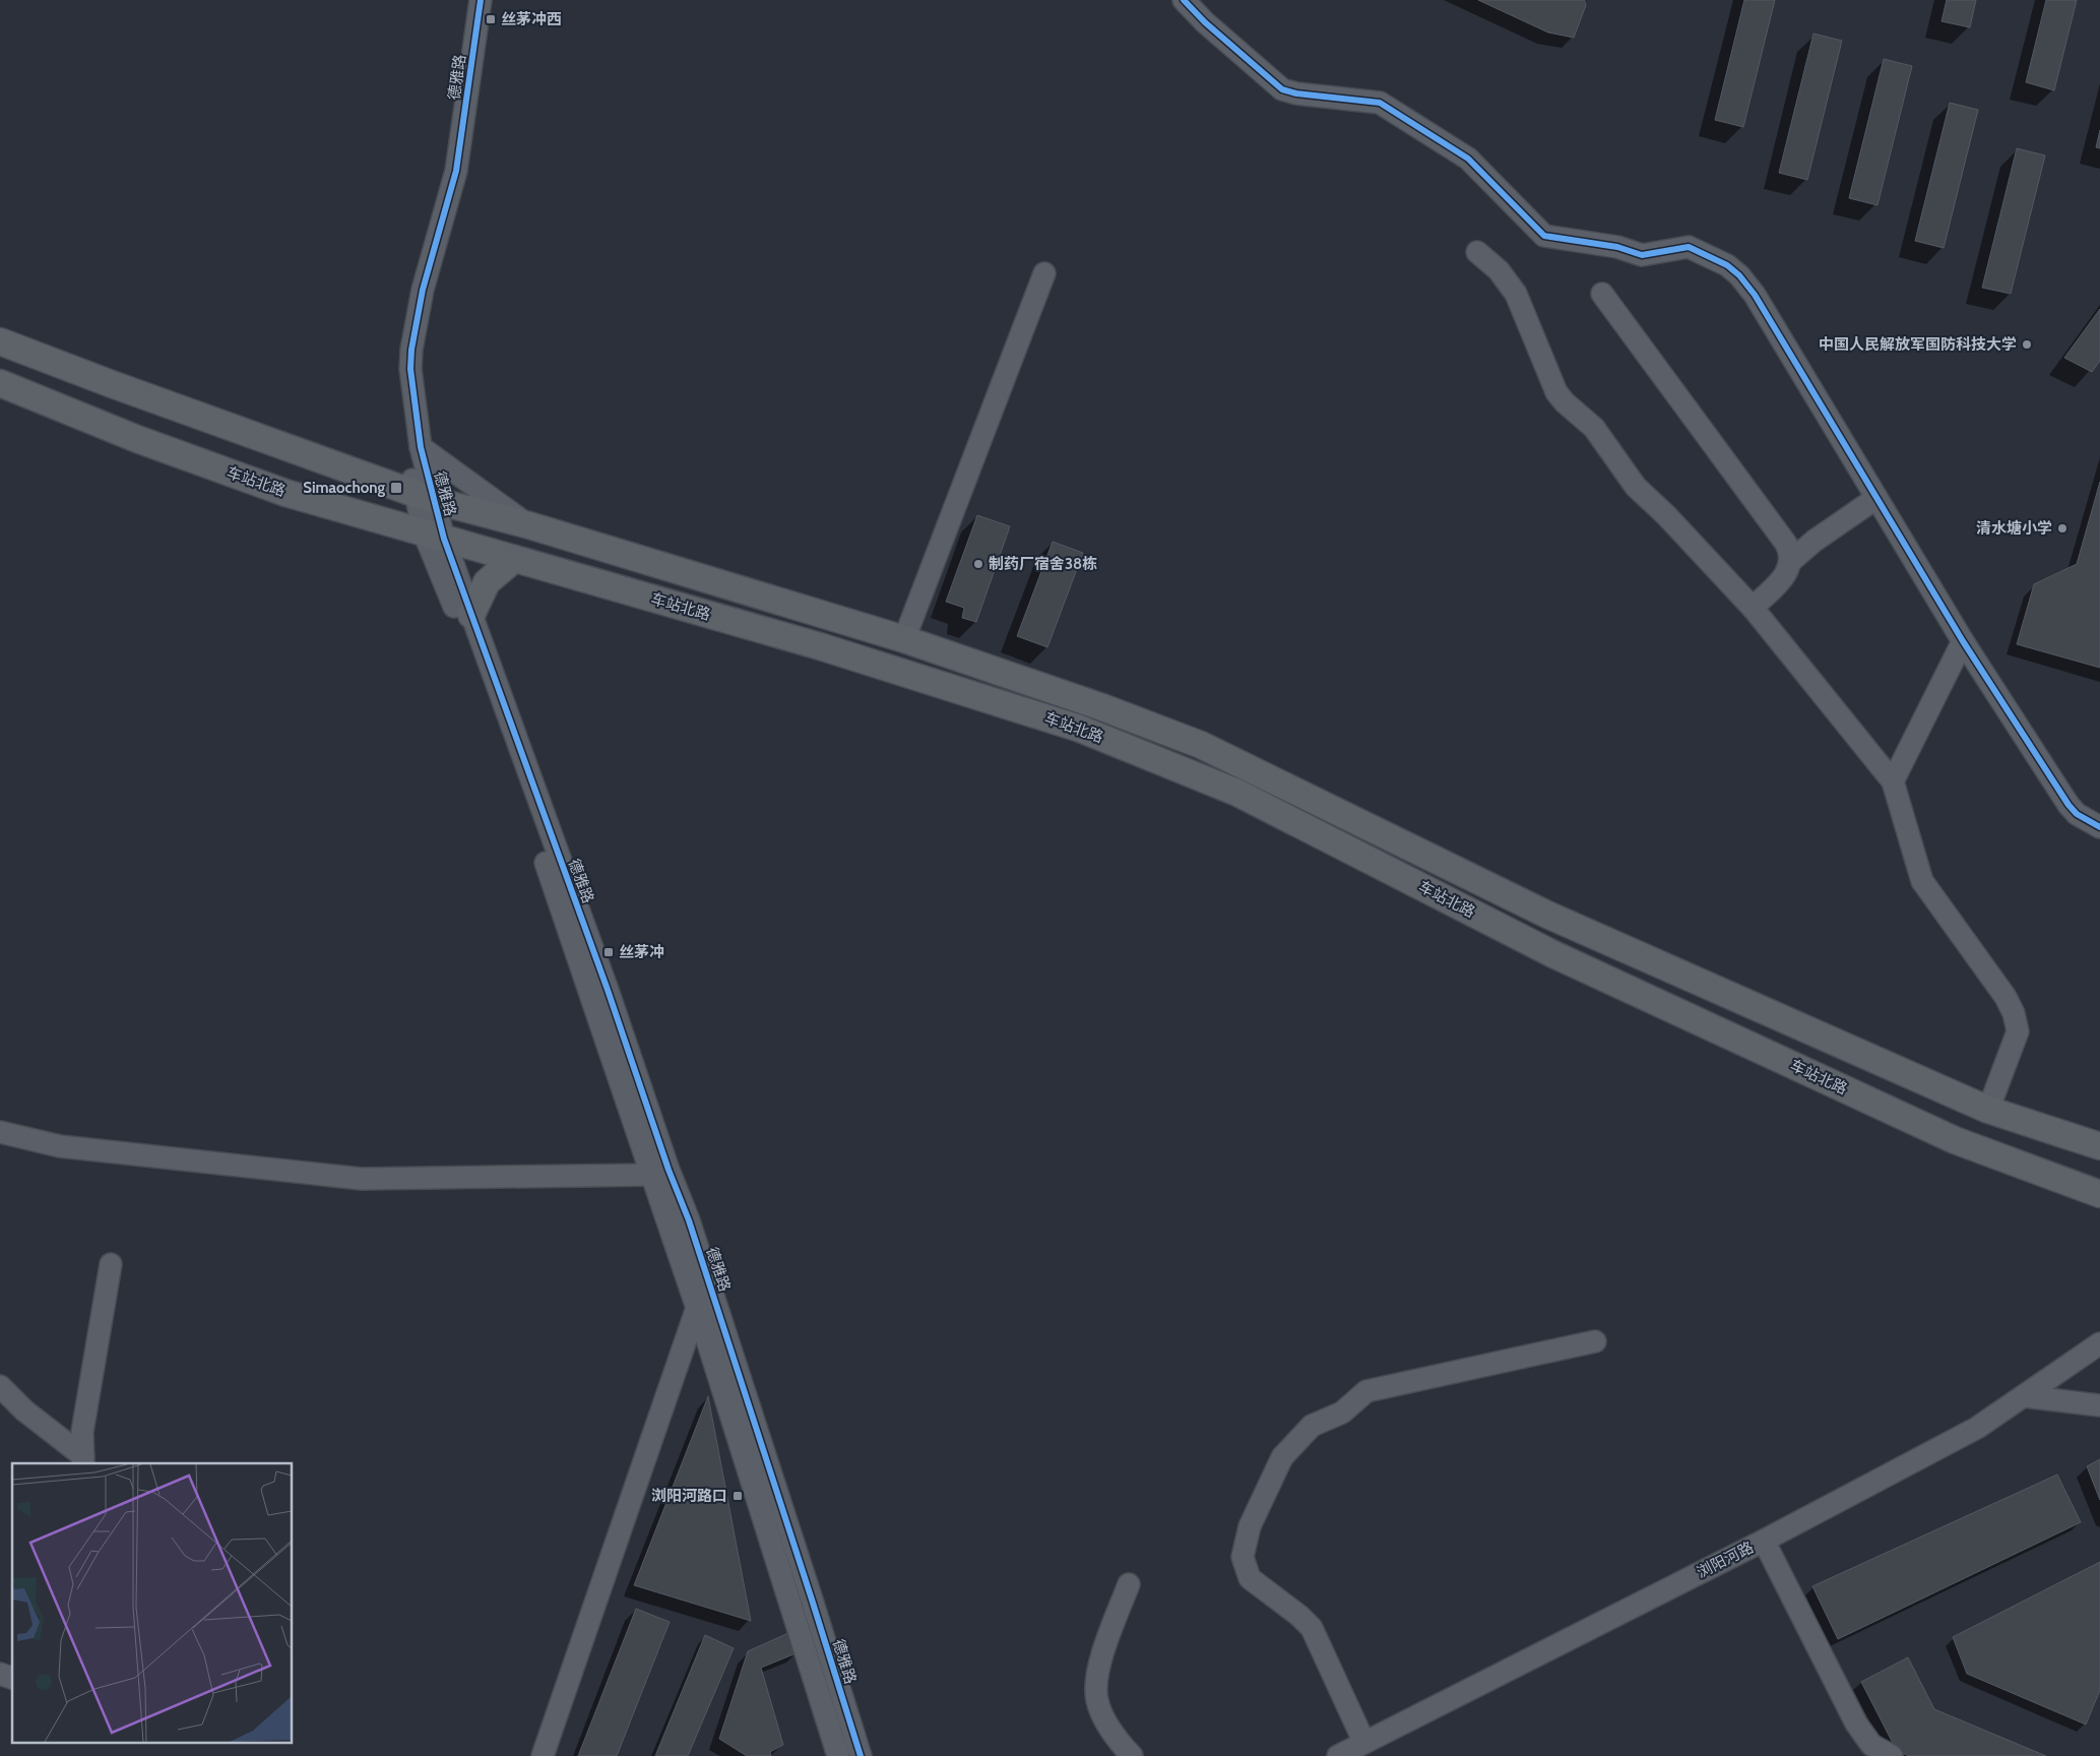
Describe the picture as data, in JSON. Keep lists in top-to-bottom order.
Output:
{
  "streets": {
    "main road": ["车站北路"],
    "street": ["德雅路", "浏阳河路"]
  },
  "crossings": [
    ["德雅路", "车站北路"]
  ],
  "places": {
    "transit": [
      "丝茅冲西",
      "Simaochong",
      "丝茅冲",
      "浏阳河路口"
    ],
    "other": ["中国人民解放军国防科技大学", "清水塘小学", "制药厂宿舍38栋"]
  }
}
